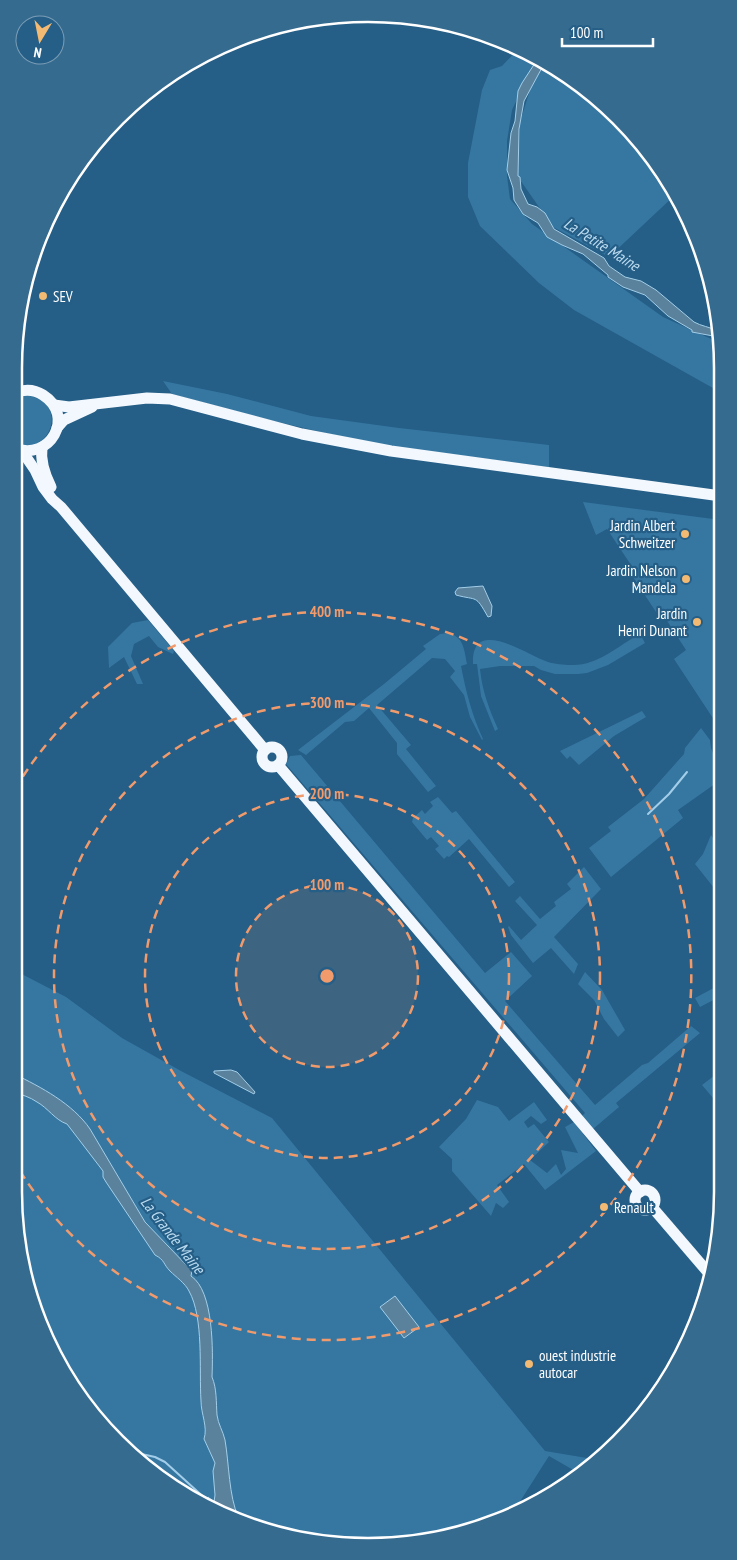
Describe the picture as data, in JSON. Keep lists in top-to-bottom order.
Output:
{
  "water": ["La Petite Maine", "La Grande Maine"],
  "places": [
    "SEV",
    "Jardin Albert Schweitzer",
    "Jardin Nelson Mandela",
    "Jardin Henri Dunant",
    "Renault",
    "ouest industrie autocar"
  ],
  "scale_bar": "100 m",
  "north": "bottom",
  "rings": [
    "400 m",
    "300 m",
    "200 m",
    "100 m"
  ]
}
